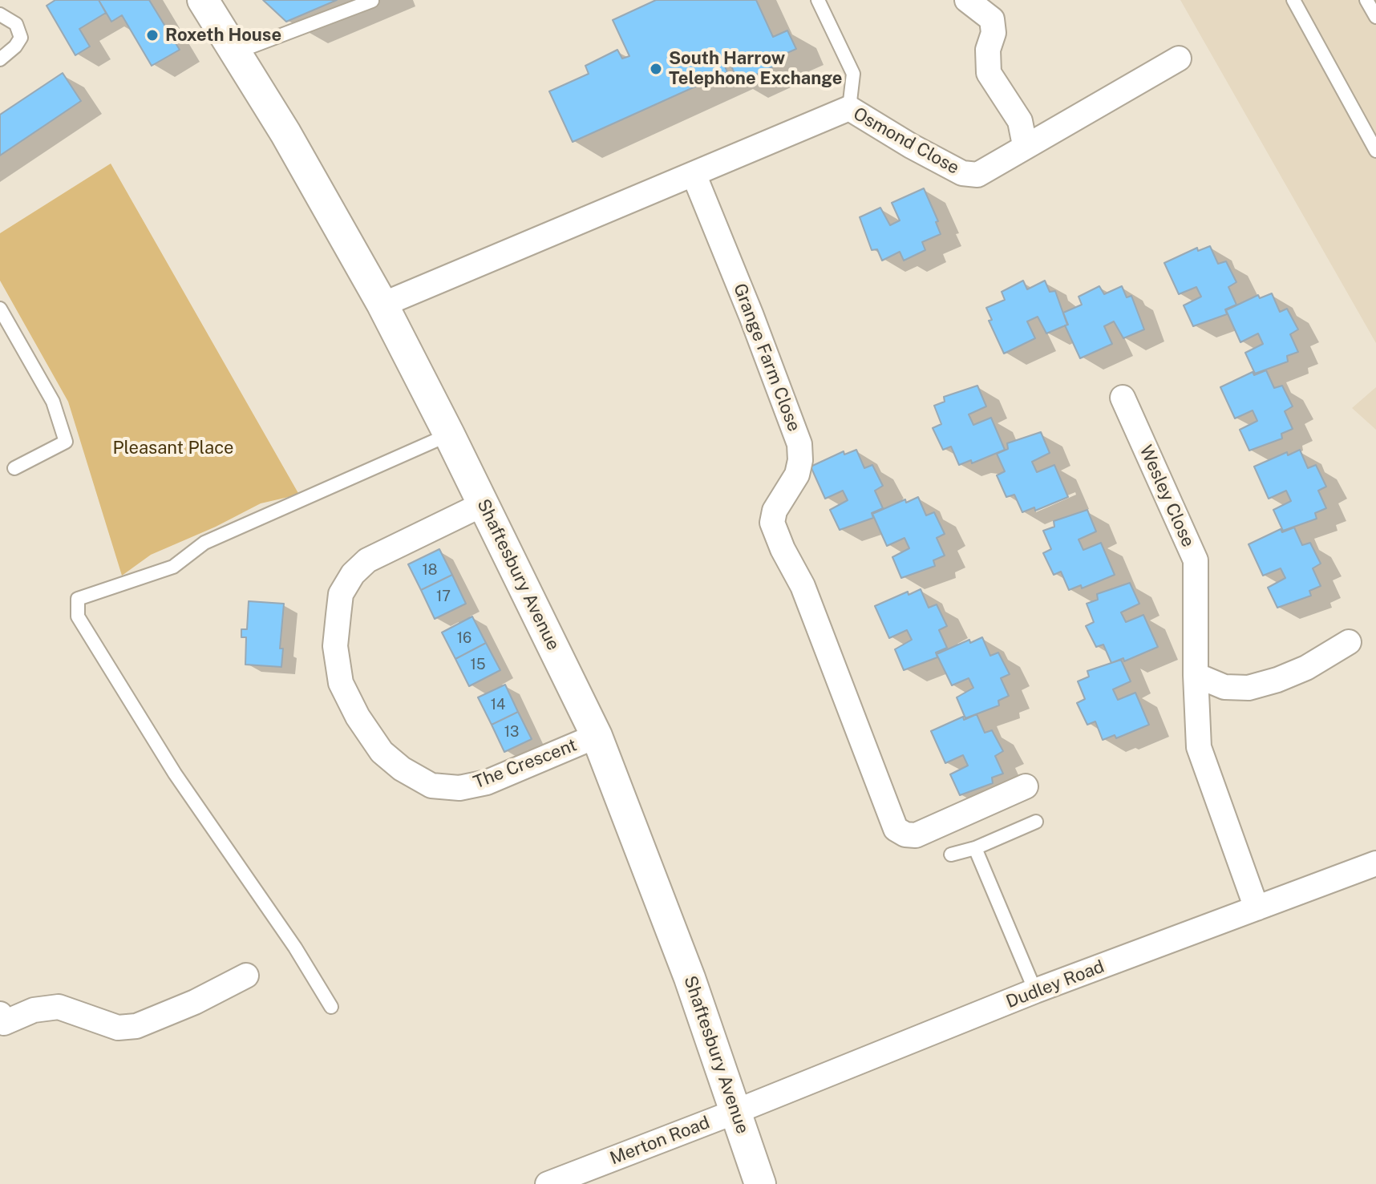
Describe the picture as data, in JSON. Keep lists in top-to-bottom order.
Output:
{
  "streets": {
    "street": [
      "Osmond Close",
      "Grange Farm Close",
      "Wesley Close",
      "Shaftesbury Avenue",
      "The Crescent",
      "Dudley Road",
      "Merton Road"
    ]
  },
  "crossings": [
    ["Osmond Close", "Grange Farm Close"],
    ["Wesley Close", "Dudley Road"],
    ["Shaftesbury Avenue", "The Crescent"],
    ["Shaftesbury Avenue", "Dudley Road"],
    ["Shaftesbury Avenue", "Merton Road"],
    ["Dudley Road", "Merton Road"]
  ],
  "parks": ["Pleasant Place"],
  "places": ["Roxeth House", "South Harrow Telephone Exchange"],
  "house_numbers": [
    "18",
    "17",
    "16",
    "15",
    "14",
    "13"
  ]
}
